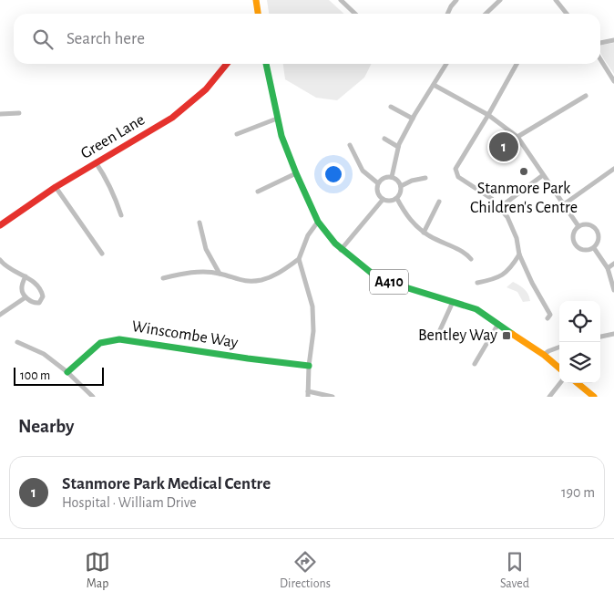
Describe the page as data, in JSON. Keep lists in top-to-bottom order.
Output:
{
  "streets": {
    "street": ["Green Lane", "A410", "Winscombe Way"]
  },
  "places": {
    "other": ["Stanmore Park Children's Centre"],
    "transit": ["Bentley Way"]
  },
  "scale_bar": "100 m",
  "page": {
    "search": "Search here",
    "pins": "1",
    "scale": "100 m",
    "heading": "Nearby",
    "list": [
      {
        "mark": "1",
        "name": "Stanmore Park Medical Centre",
        "note": "Hospital · William Drive",
        "value": "190 m"
      }
    ],
    "nav": ["Map", "Directions", "Saved"]
  }
}
